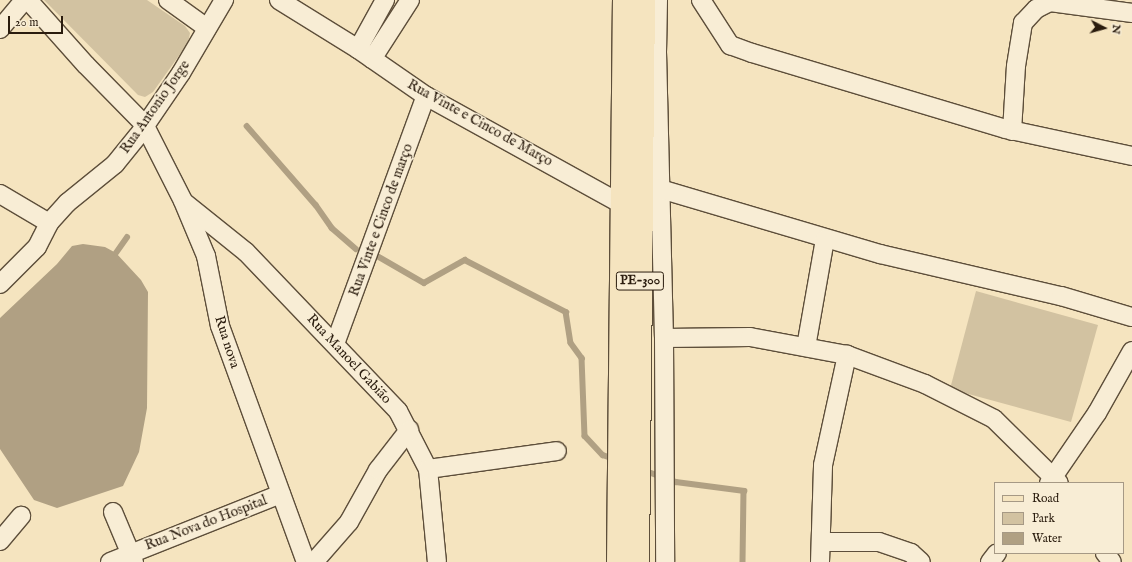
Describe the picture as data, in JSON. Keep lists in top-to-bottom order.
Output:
{
  "streets": {
    "main road": ["PE-300"],
    "street": [
      "Rua Antonio Jorge",
      "Rua Vinte e Cinco de Março",
      "Rua Vinte e Cinco de março",
      "Rua nova",
      "Rua Manoel Gabião",
      "Rua Nova do Hospital"
    ]
  },
  "crossings": [
    ["Rua Antonio Jorge", "Rua nova"],
    ["Rua Vinte e Cinco de Março", "Rua Vinte e Cinco de março"],
    ["Rua Vinte e Cinco de Março", "PE-300"],
    ["Rua Vinte e Cinco de março", "Rua Manoel Gabião"],
    ["Rua nova", "Rua Manoel Gabião"],
    ["Rua nova", "Rua Nova do Hospital"]
  ],
  "legend": ["Road", "Park", "Water"],
  "scale_bar": "20 m",
  "north": "right"
}
